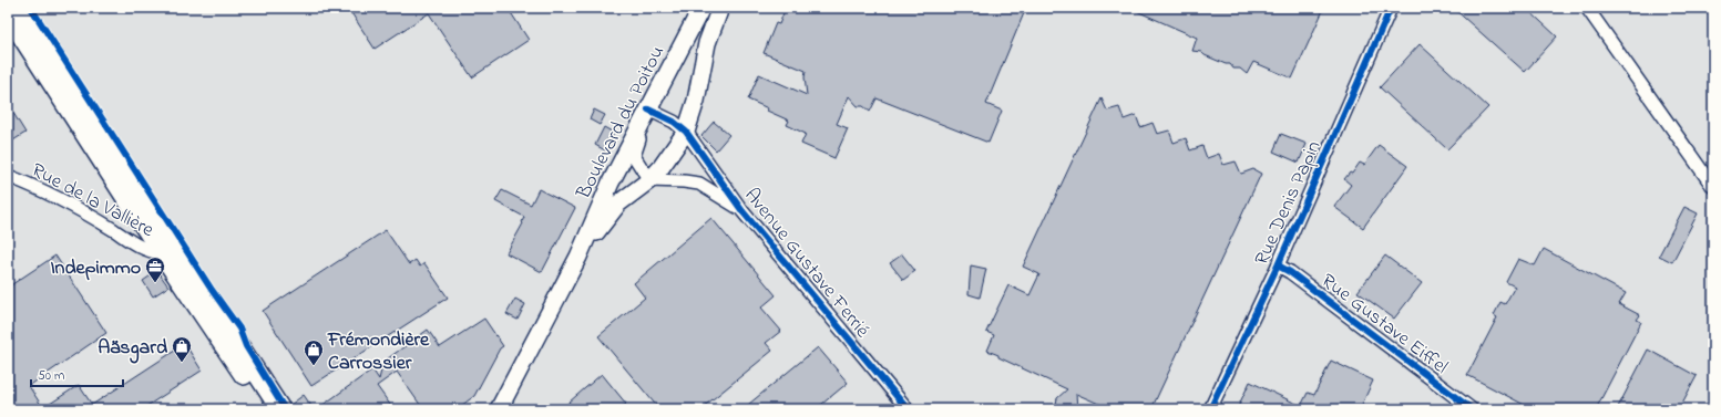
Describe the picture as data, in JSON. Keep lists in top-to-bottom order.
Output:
{
  "streets": {
    "main road": ["Boulevard du Poitou"],
    "street": [
      "Rue de la Vallière",
      "Rue Denis Papin",
      "Avenue Gustave Ferrié",
      "Rue Gustave Eiffel"
    ]
  },
  "crossings": [
    ["Boulevard du Poitou", "Avenue Gustave Ferrié"],
    ["Rue Denis Papin", "Rue Gustave Eiffel"]
  ],
  "places": {
    "office": ["Indepimmo"],
    "shop": ["Aäsgard", "Frémondière Carrossier"]
  },
  "scale_bar": "50 m"
}
